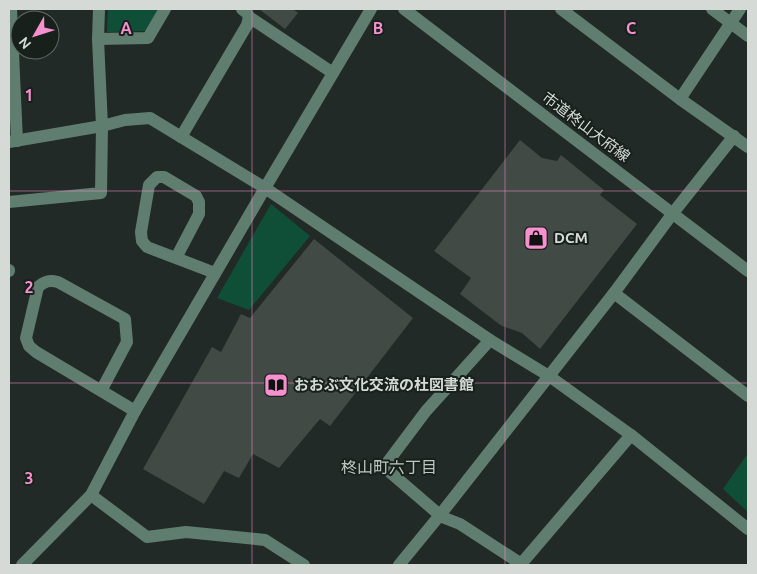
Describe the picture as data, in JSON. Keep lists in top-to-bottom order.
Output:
{
  "streets": {
    "street": ["市道柊山大府線"]
  },
  "districts": ["柊山町六丁目"],
  "places": {
    "shop": ["DCM"],
    "library": ["おおぶ文化交流の杜図書館"]
  },
  "north": "bottom left",
  "grid": {
    "columns": ["A", "B", "C"],
    "rows": ["1", "2", "3"]
  }
}
